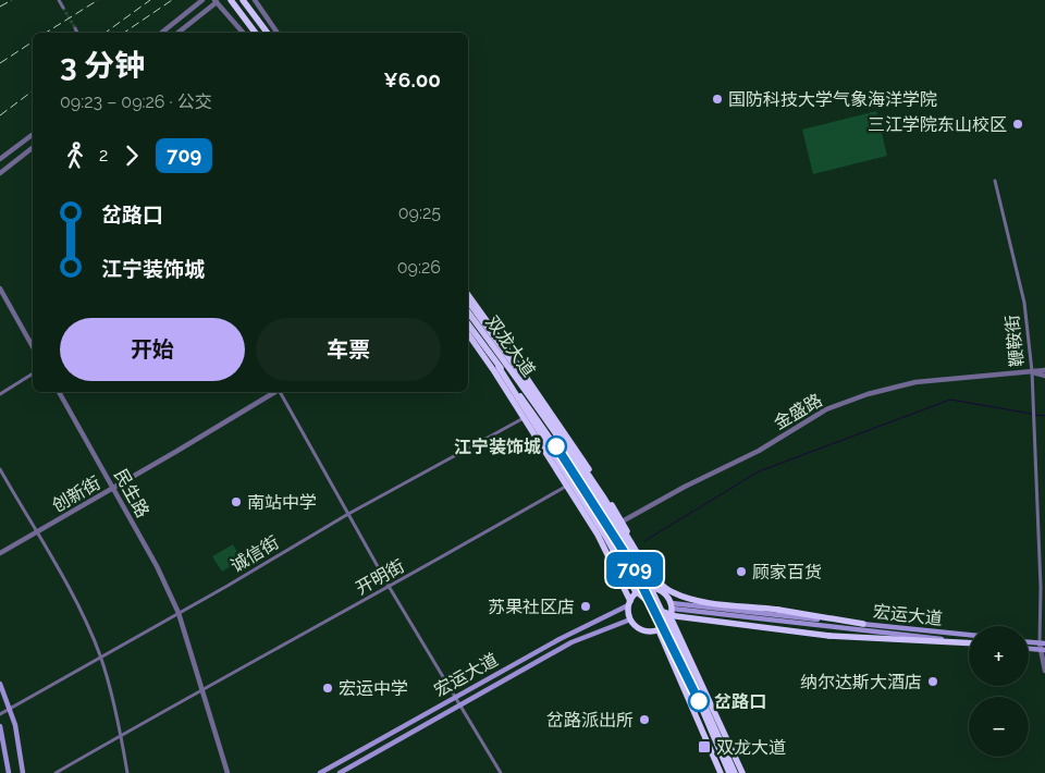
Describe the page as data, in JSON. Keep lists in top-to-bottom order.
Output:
{
  "streets": {
    "highway": ["双龙大道"],
    "main road": ["宏运大道"],
    "street": [
      "鞭鞍街",
      "金盛路",
      "民生路",
      "创新街",
      "诚信街",
      "开明街"
    ]
  },
  "crossings": [
    ["鞭鞍街", "金盛路"],
    ["双龙大道", "金盛路"],
    ["双龙大道", "诚信街"],
    ["双龙大道", "开明街"],
    ["双龙大道", "宏运大道"],
    ["民生路", "创新街"],
    ["民生路", "诚信街"],
    ["民生路", "开明街"]
  ],
  "places": {
    "other": [
      "国防科技大学气象海洋学院",
      "三江学院东山校区",
      "江宁装饰城",
      "南站中学",
      "顾家百货",
      "苏果社区店",
      "纳尔达斯大酒店",
      "宏运中学",
      "岔路口",
      "岔路派出所"
    ],
    "transit": ["双龙大道"]
  },
  "lines": ["bus line 709"],
  "page": {
    "on_map": "709",
    "heading": ["3 分钟", "09:23 – 09:26 · 公交", "¥6.00"],
    "legs": ["2", "709"],
    "list": [
      {
        "name": "岔路口",
        "value": "09:25"
      },
      {
        "name": "江宁装饰城",
        "value": "09:26"
      }
    ],
    "buttons": ["开始", "车票"],
    "map_buttons": ["+", "−"]
  }
}
